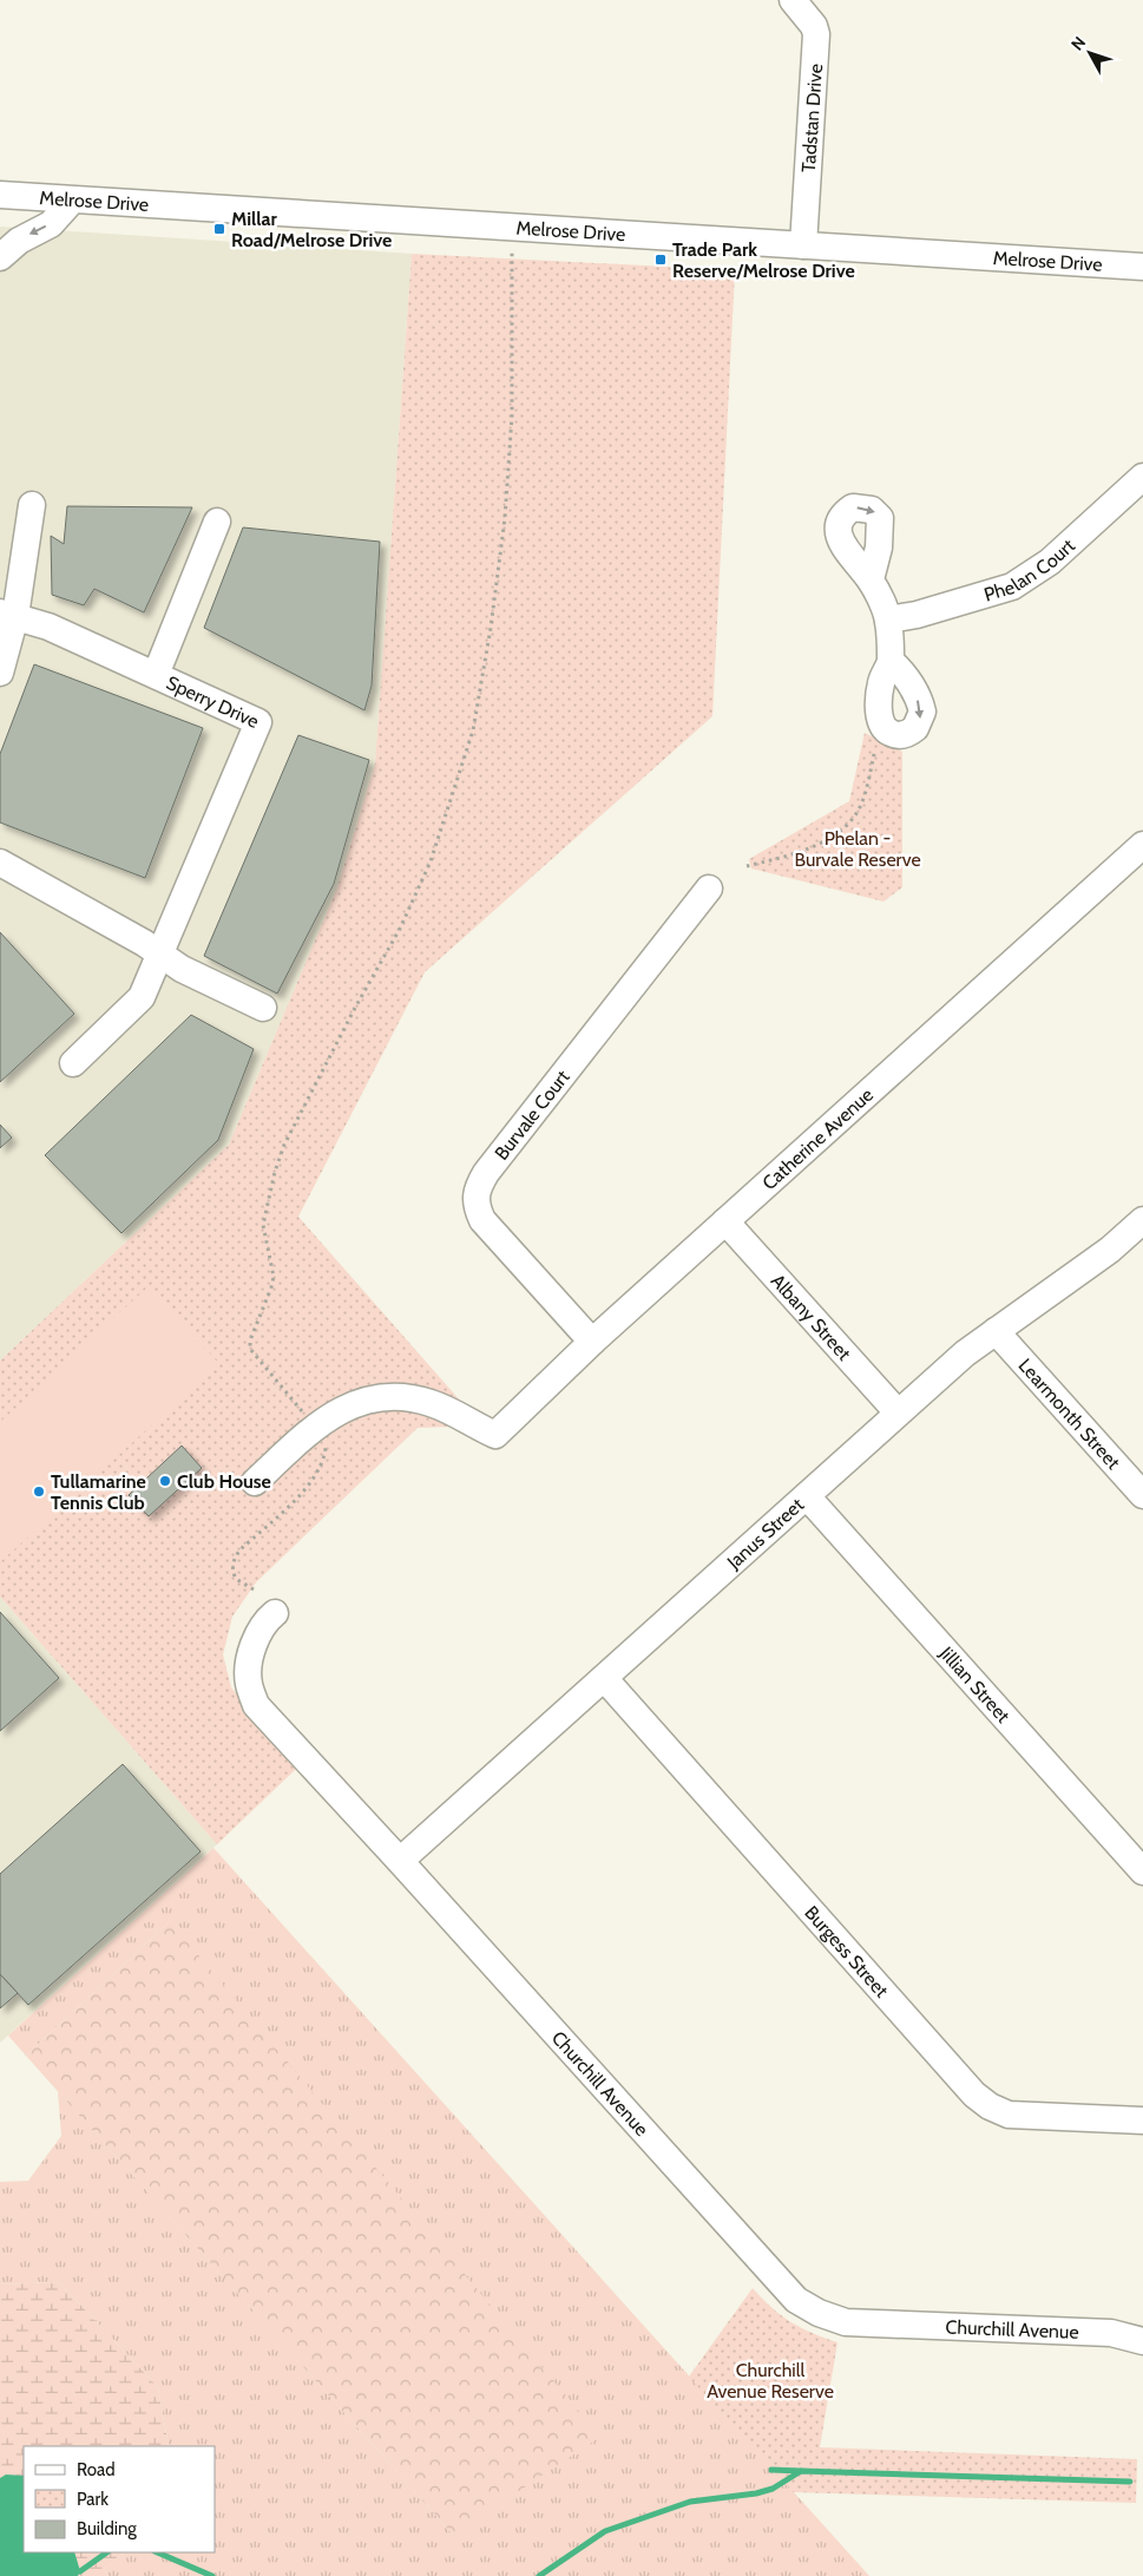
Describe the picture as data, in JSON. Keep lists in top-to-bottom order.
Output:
{
  "streets": {
    "street": [
      "Tadstan Drive",
      "Melrose Drive",
      "Phelan Court",
      "Sperry Drive",
      "Burvale Court",
      "Catherine Avenue",
      "Albany Street",
      "Learmonth Street",
      "Janus Street",
      "Jillian Street",
      "Burgess Street",
      "Churchill Avenue"
    ]
  },
  "crossings": [
    ["Tadstan Drive", "Melrose Drive"],
    ["Burvale Court", "Catherine Avenue"],
    ["Catherine Avenue", "Albany Street"],
    ["Albany Street", "Janus Street"],
    ["Learmonth Street", "Janus Street"],
    ["Janus Street", "Jillian Street"],
    ["Janus Street", "Burgess Street"],
    ["Janus Street", "Churchill Avenue"]
  ],
  "parks": ["Phelan - Burvale Reserve", "Churchill Avenue Reserve"],
  "places": {
    "transit": ["Millar Road/Melrose Drive", "Trade Park Reserve/Melrose Drive"],
    "other": ["Club House", "Tullamarine Tennis Club"]
  },
  "legend": ["Road", "Park", "Building"],
  "north": "top left"
}
